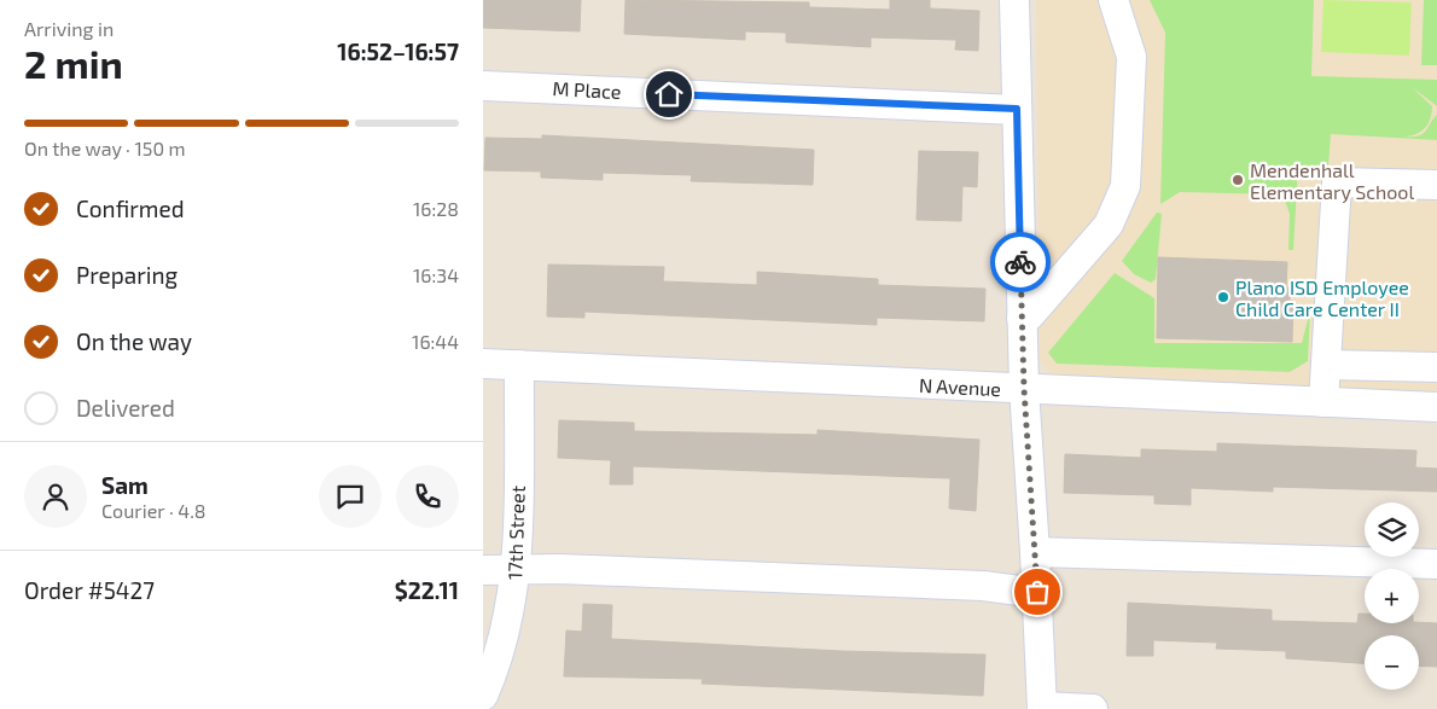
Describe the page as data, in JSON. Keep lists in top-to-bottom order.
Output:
{
  "streets": {
    "street": ["M Place", "N Avenue", "17th Street"]
  },
  "crossings": [
    ["N Avenue", "17th Street"]
  ],
  "places": ["Mendenhall Elementary School", "Plano ISD Employee Child Care Center II"],
  "page": {
    "heading": ["2 min", "Arriving in", "16:52–16:57"],
    "panel": [
      "Sam",
      "Courier · 4.8",
      "Order #5427",
      "$22.11"
    ],
    "bar": "On the way · 150 m",
    "list": [
      ["Confirmed", "16:28"],
      ["Preparing", "16:34"],
      ["On the way", "16:44"],
      "Delivered"
    ],
    "map_buttons": ["+", "−"]
  }
}
